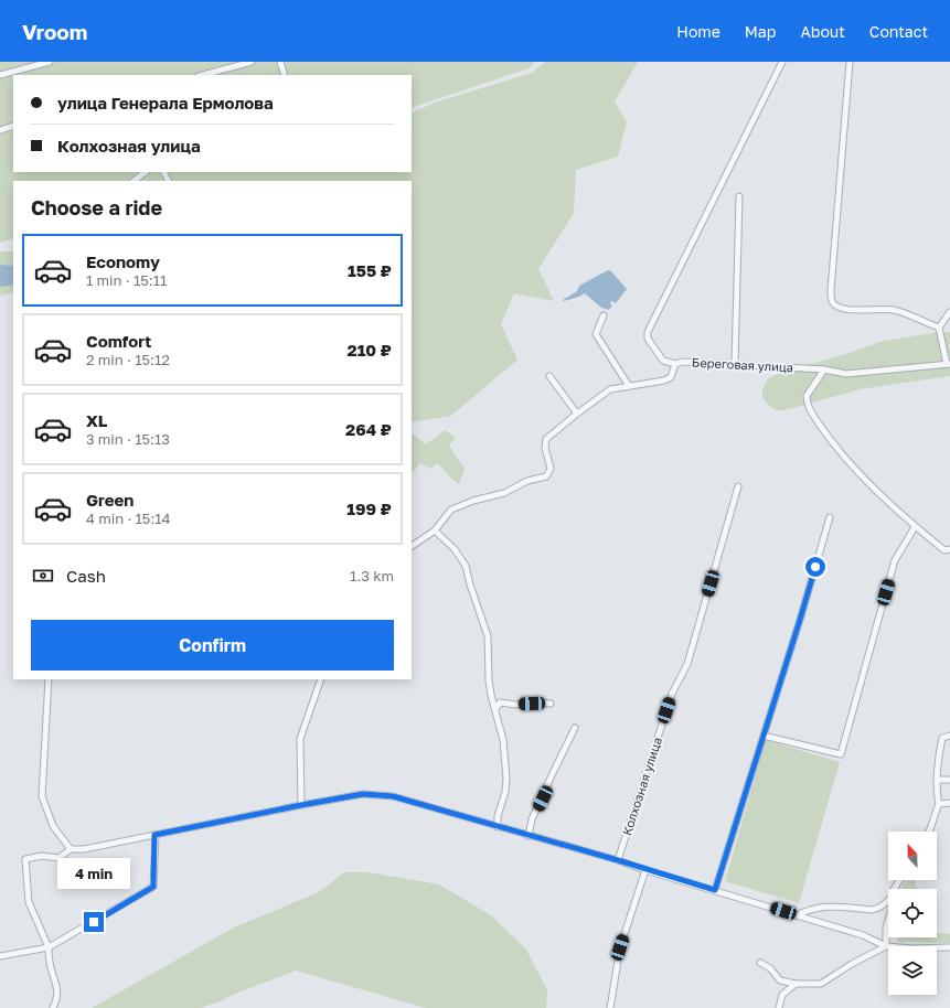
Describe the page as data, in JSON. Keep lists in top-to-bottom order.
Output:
{
  "streets": {
    "street": ["Береговая улица", "Колхозная улица"]
  },
  "north": "top",
  "page": {
    "header": "Vroom",
    "nav": [
      "Home",
      "Map",
      "About",
      "Contact"
    ],
    "banner": ["улица Генерала Ермолова", "Колхозная улица"],
    "heading": "Choose a ride",
    "list": [
      {
        "name": "Economy",
        "note": "1 min · 15:11",
        "value": "155 ₽"
      },
      {
        "name": "Comfort",
        "note": "2 min · 15:12",
        "value": "210 ₽"
      },
      {
        "name": "XL",
        "note": "3 min · 15:13",
        "value": "264 ₽"
      },
      {
        "name": "Green",
        "note": "4 min · 15:14",
        "value": "199 ₽"
      }
    ],
    "pay": ["Cash", "1.3 km"],
    "buttons": "Confirm",
    "bubble": "4 min"
  }
}
